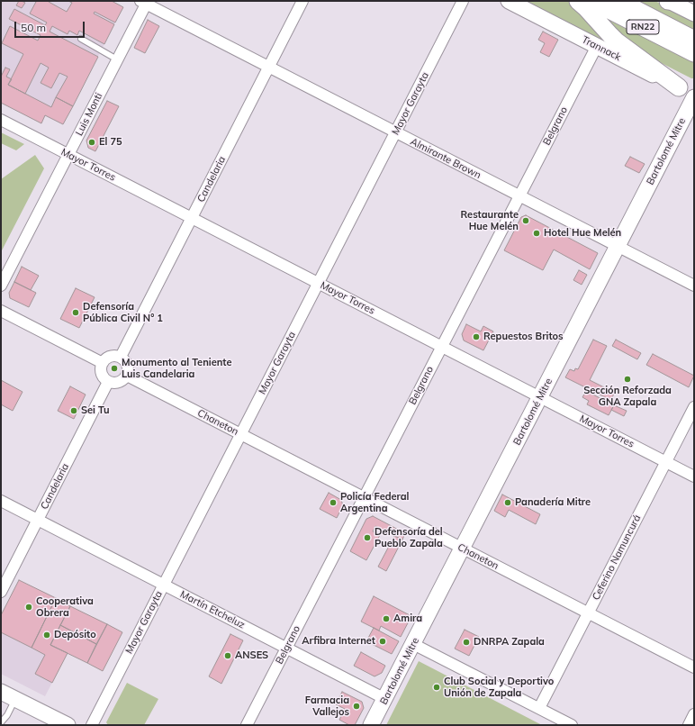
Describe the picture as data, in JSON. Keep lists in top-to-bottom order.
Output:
{
  "streets": {
    "main road": ["RN22", "Trannack", "Bartolomé Mitre"],
    "street": [
      "Mayor Garayta",
      "Luis Monti",
      "Belgrano",
      "Almirante Brown",
      "Mayor Torres",
      "Candelaria",
      "Chaneton",
      "Ceferino Namuncurá",
      "Martín Etcheluz"
    ]
  },
  "crossings": [
    ["Trannack", "Belgrano"],
    ["Trannack", "Bartolomé Mitre"],
    ["Mayor Garayta", "Almirante Brown"],
    ["Mayor Garayta", "Mayor Torres"],
    ["Mayor Garayta", "Chaneton"],
    ["Mayor Garayta", "Martín Etcheluz"],
    ["Luis Monti", "Almirante Brown"],
    ["Luis Monti", "Mayor Torres"],
    ["Belgrano", "Almirante Brown"],
    ["Belgrano", "Mayor Torres"],
    ["Belgrano", "Chaneton"],
    ["Belgrano", "Martín Etcheluz"],
    ["Bartolomé Mitre", "Almirante Brown"],
    ["Bartolomé Mitre", "Mayor Torres"],
    ["Bartolomé Mitre", "Chaneton"],
    ["Bartolomé Mitre", "Martín Etcheluz"],
    ["Almirante Brown", "Candelaria"],
    ["Mayor Torres", "Candelaria"],
    ["Mayor Torres", "Ceferino Namuncurá"],
    ["Candelaria", "Chaneton"],
    ["Candelaria", "Martín Etcheluz"],
    ["Chaneton", "Ceferino Namuncurá"]
  ],
  "places": [
    "El 75",
    "Restaurante Hue Melén",
    "Hotel Hue Melén",
    "Defensoría Pública Civil N° 1",
    "Repuestos Britos",
    "Monumento al Teniente Luis Candelaria",
    "Sección Reforzada GNA Zapala",
    "Sei Tu",
    "Policía Federal Argentina",
    "Panadería Mitre",
    "Defensoría del Pueblo Zapala",
    "Cooperativa Obrera",
    "Amira",
    "Depósito",
    "Arfibra Internet",
    "DNRPA Zapala",
    "ANSES",
    "Club Social y Deportivo Unión de Zapala",
    "Farmacia Vallejos"
  ],
  "scale_bar": "50 m"
}
